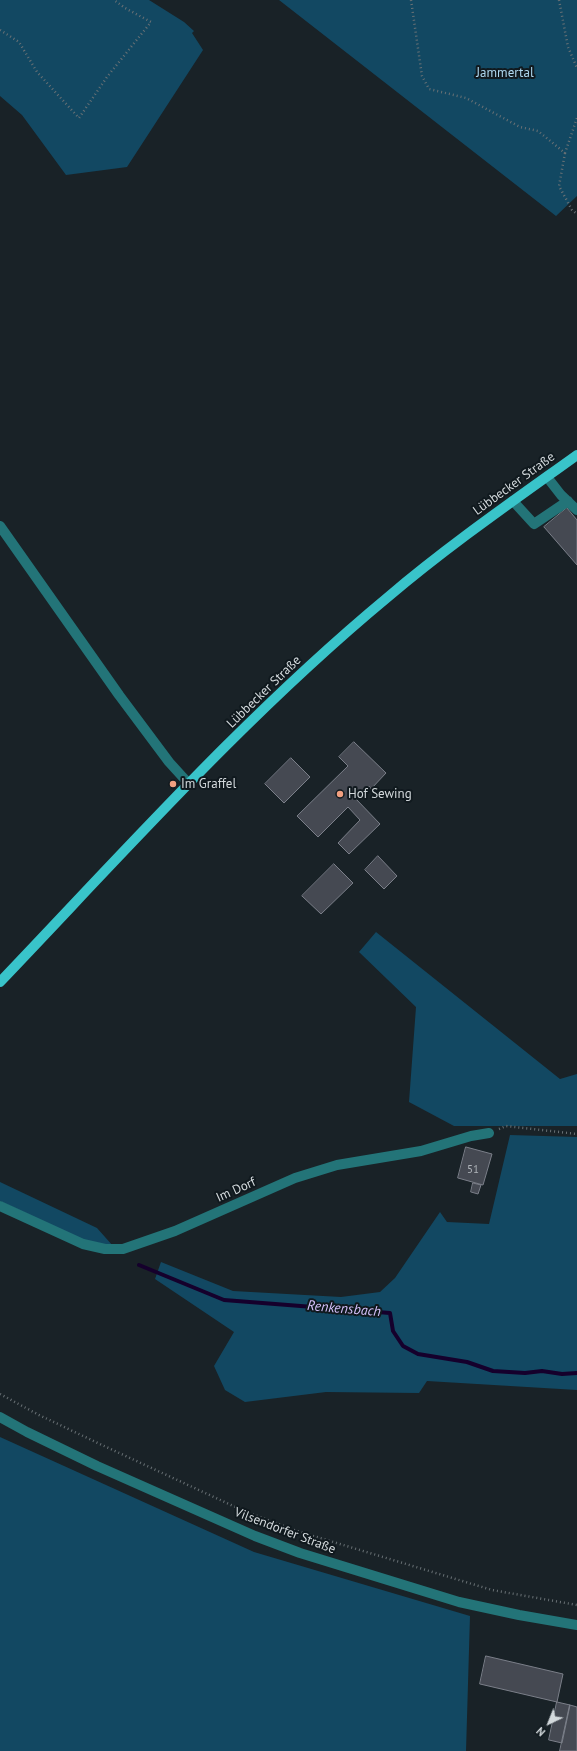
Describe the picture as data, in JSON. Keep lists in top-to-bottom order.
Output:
{
  "streets": {
    "main road": ["Lübbecker Straße"],
    "street": ["Im Dorf", "Vilsendorfer Straße"]
  },
  "water": ["Renkensbach"],
  "parks": ["Jammertal"],
  "places": ["Im Graffel", "Hof Sewing"],
  "house_numbers": ["51"],
  "north": "bottom left"
}
